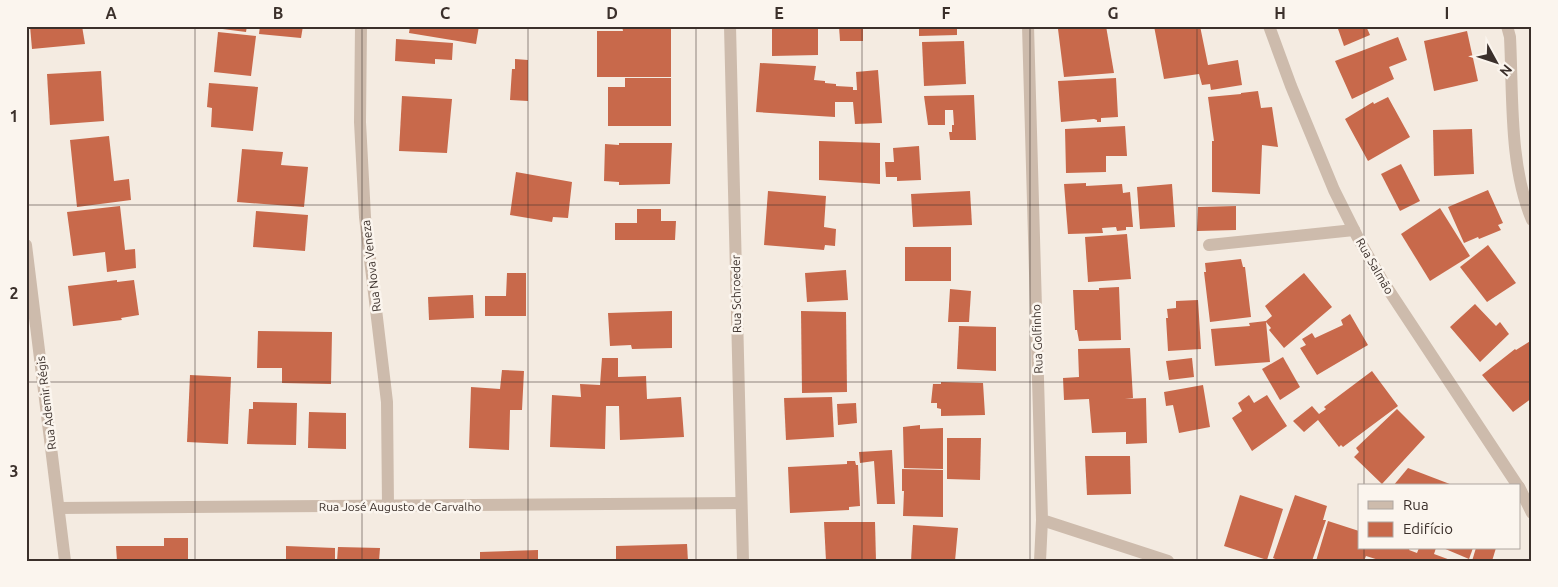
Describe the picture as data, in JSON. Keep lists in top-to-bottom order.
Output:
{
  "streets": {
    "street": [
      "Rua Nova Veneza",
      "Rua Salmão",
      "Rua Schroeder",
      "Rua Golfinho",
      "Rua Ademir Régis",
      "Rua José Augusto de Carvalho"
    ]
  },
  "crossings": [
    ["Rua Nova Veneza", "Rua José Augusto de Carvalho"],
    ["Rua Schroeder", "Rua José Augusto de Carvalho"],
    ["Rua Ademir Régis", "Rua José Augusto de Carvalho"]
  ],
  "legend": ["Rua", "Edifício"],
  "north": "bottom right",
  "grid": {
    "columns": [
      "A",
      "B",
      "C",
      "D",
      "E",
      "F",
      "G",
      "H",
      "I"
    ],
    "rows": ["1", "2", "3"]
  }
}
